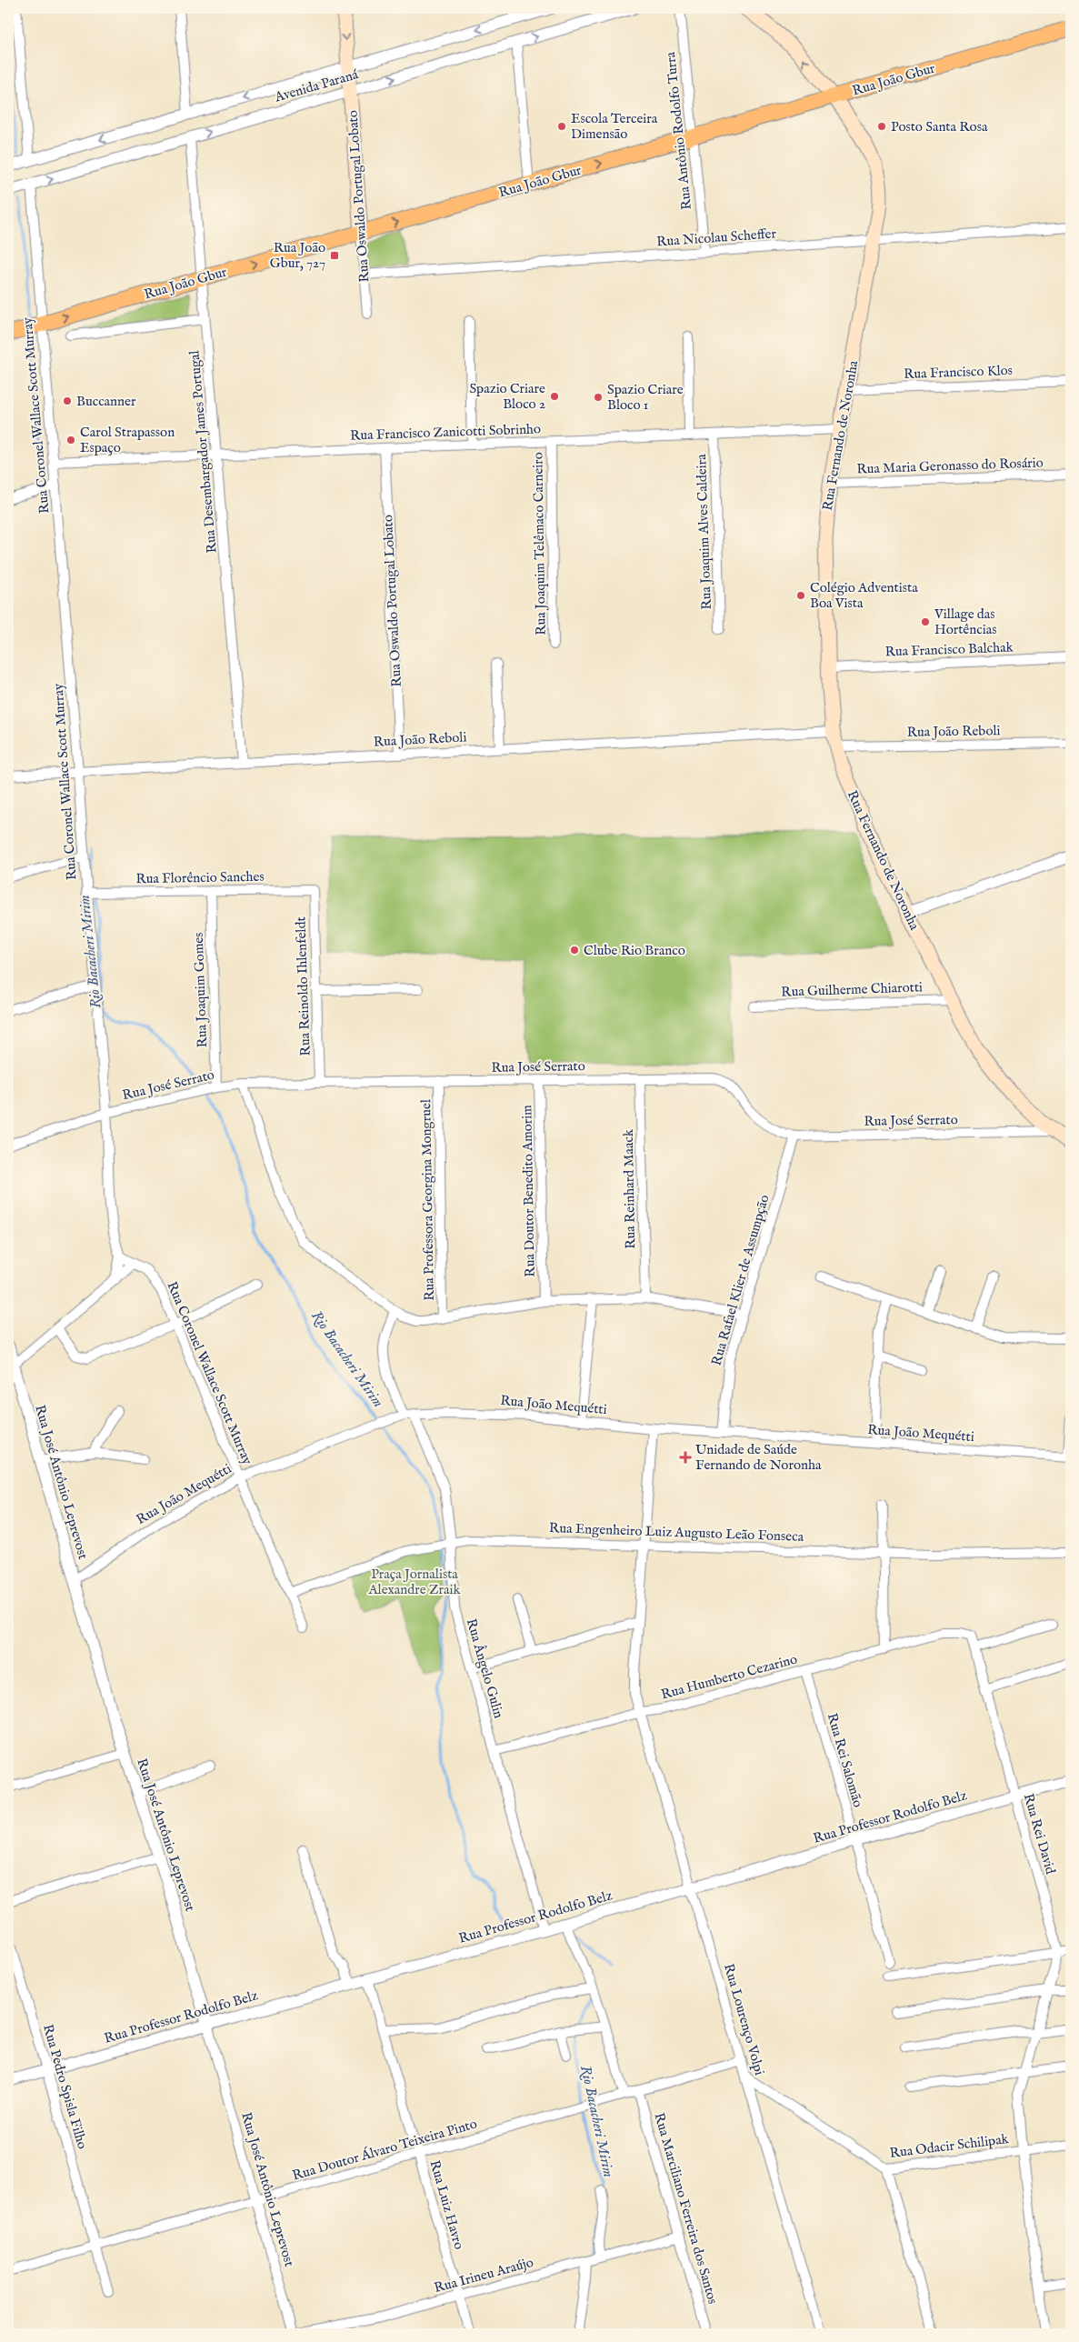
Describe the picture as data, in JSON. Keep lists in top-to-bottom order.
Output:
{
  "streets": {
    "main road": ["Rua João Gbur", "Rua Oswaldo Portugal Lobato", "Rua Fernando de Noronha"],
    "street": [
      "Avenida Paraná",
      "Rua Antônio Rodolfo Turra",
      "Rua Nicolau Scheffer",
      "Rua Francisco Klos",
      "Rua Coronel Wallace Scott Murray",
      "Rua Francisco Zanicotti Sobrinho",
      "Rua Desembargador James Portugal",
      "Rua Maria Geronasso do Rosário",
      "Rua Joaquim Alves Caldeira",
      "Rua Joaquim Telêmaco Carneiro",
      "Rua Francisco Balchak",
      "Rua João Reboli",
      "Rua Florêncio Sanches",
      "Rua Reinoldo Ihlenfeldt",
      "Rua Guilherme Chiarotti",
      "Rua Joaquim Gomes",
      "Rua José Serrato",
      "Rua Reinhard Maack",
      "Rua Doutor Benedito Amorim",
      "Rua Professora Georgina Mongruel",
      "Rua Rafael Klier de Assumpção",
      "Rua João Mequétti",
      "Rua José Antônio Leprevost",
      "Rua Engenheiro Luiz Augusto Leão Fonseca",
      "Rua Ângelo Gulin",
      "Rua Humberto Cezarino",
      "Rua Rei Salomão",
      "Rua Professor Rodolfo Belz",
      "Rua Rei David",
      "Rua Lourenço Volpi",
      "Rua Pedro Spisla Filho",
      "Rua Odacir Schilipak",
      "Rua Doutor Álvaro Teixeira Pinto",
      "Rua Luiz Havro",
      "Rua Marciliano Ferreira dos Santos",
      "Rua Irineu Araújo"
    ]
  },
  "crossings": [
    ["Rua João Gbur", "Rua Antônio Rodolfo Turra"],
    ["Rua João Gbur", "Rua Oswaldo Portugal Lobato"],
    ["Rua João Gbur", "Rua Coronel Wallace Scott Murray"],
    ["Rua João Gbur", "Rua Fernando de Noronha"],
    ["Rua João Gbur", "Rua Desembargador James Portugal"],
    ["Avenida Paraná", "Rua Oswaldo Portugal Lobato"],
    ["Avenida Paraná", "Rua Coronel Wallace Scott Murray"],
    ["Avenida Paraná", "Rua Desembargador James Portugal"],
    ["Rua Antônio Rodolfo Turra", "Rua Nicolau Scheffer"],
    ["Rua Oswaldo Portugal Lobato", "Rua Nicolau Scheffer"],
    ["Rua Oswaldo Portugal Lobato", "Rua Francisco Zanicotti Sobrinho"],
    ["Rua Oswaldo Portugal Lobato", "Rua João Reboli"],
    ["Rua Nicolau Scheffer", "Rua Fernando de Noronha"],
    ["Rua Francisco Klos", "Rua Fernando de Noronha"],
    ["Rua Coronel Wallace Scott Murray", "Rua Francisco Zanicotti Sobrinho"],
    ["Rua Coronel Wallace Scott Murray", "Rua João Reboli"],
    ["Rua Coronel Wallace Scott Murray", "Rua Florêncio Sanches"],
    ["Rua Coronel Wallace Scott Murray", "Rua José Serrato"],
    ["Rua Coronel Wallace Scott Murray", "Rua João Mequétti"],
    ["Rua Coronel Wallace Scott Murray", "Rua Engenheiro Luiz Augusto Leão Fonseca"],
    ["Rua Francisco Zanicotti Sobrinho", "Rua Fernando de Noronha"],
    ["Rua Francisco Zanicotti Sobrinho", "Rua Desembargador James Portugal"],
    ["Rua Francisco Zanicotti Sobrinho", "Rua Joaquim Alves Caldeira"],
    ["Rua Francisco Zanicotti Sobrinho", "Rua Joaquim Telêmaco Carneiro"],
    ["Rua Fernando de Noronha", "Rua Maria Geronasso do Rosário"],
    ["Rua Fernando de Noronha", "Rua Francisco Balchak"],
    ["Rua Fernando de Noronha", "Rua João Reboli"],
    ["Rua Fernando de Noronha", "Rua Guilherme Chiarotti"],
    ["Rua Fernando de Noronha", "Rua José Serrato"],
    ["Rua Desembargador James Portugal", "Rua João Reboli"],
    ["Rua Florêncio Sanches", "Rua Reinoldo Ihlenfeldt"],
    ["Rua Florêncio Sanches", "Rua Joaquim Gomes"],
    ["Rua Reinoldo Ihlenfeldt", "Rua José Serrato"],
    ["Rua Joaquim Gomes", "Rua José Serrato"],
    ["Rua José Serrato", "Rua Reinhard Maack"],
    ["Rua José Serrato", "Rua Doutor Benedito Amorim"],
    ["Rua José Serrato", "Rua Professora Georgina Mongruel"],
    ["Rua José Serrato", "Rua Rafael Klier de Assumpção"],
    ["Rua Rafael Klier de Assumpção", "Rua João Mequétti"],
    ["Rua João Mequétti", "Rua José Antônio Leprevost"],
    ["Rua João Mequétti", "Rua Ângelo Gulin"],
    ["Rua João Mequétti", "Rua Lourenço Volpi"],
    ["Rua José Antônio Leprevost", "Rua Professor Rodolfo Belz"],
    ["Rua José Antônio Leprevost", "Rua Doutor Álvaro Teixeira Pinto"],
    ["Rua José Antônio Leprevost", "Rua Irineu Araújo"],
    ["Rua Engenheiro Luiz Augusto Leão Fonseca", "Rua Ângelo Gulin"],
    ["Rua Engenheiro Luiz Augusto Leão Fonseca", "Rua Lourenço Volpi"],
    ["Rua Ângelo Gulin", "Rua Humberto Cezarino"],
    ["Rua Ângelo Gulin", "Rua Professor Rodolfo Belz"],
    ["Rua Humberto Cezarino", "Rua Rei Salomão"],
    ["Rua Humberto Cezarino", "Rua Rei David"],
    ["Rua Humberto Cezarino", "Rua Lourenço Volpi"],
    ["Rua Rei Salomão", "Rua Professor Rodolfo Belz"],
    ["Rua Professor Rodolfo Belz", "Rua Rei David"],
    ["Rua Professor Rodolfo Belz", "Rua Lourenço Volpi"],
    ["Rua Professor Rodolfo Belz", "Rua Pedro Spisla Filho"],
    ["Rua Professor Rodolfo Belz", "Rua Luiz Havro"],
    ["Rua Lourenço Volpi", "Rua Odacir Schilipak"],
    ["Rua Lourenço Volpi", "Rua Doutor Álvaro Teixeira Pinto"],
    ["Rua Pedro Spisla Filho", "Rua Doutor Álvaro Teixeira Pinto"],
    ["Rua Doutor Álvaro Teixeira Pinto", "Rua Luiz Havro"],
    ["Rua Doutor Álvaro Teixeira Pinto", "Rua Marciliano Ferreira dos Santos"],
    ["Rua Luiz Havro", "Rua Irineu Araújo"],
    ["Rua Marciliano Ferreira dos Santos", "Rua Irineu Araújo"]
  ],
  "one_way": ["Rua João Gbur"],
  "water": ["Rio Bacacheri Mirim"],
  "parks": ["Praça Jornalista Alexandre Zraik"],
  "places": {
    "other": [
      "Escola Terceira Dimensão",
      "Posto Santa Rosa",
      "Spazio Criare Bloco 2",
      "Spazio Criare Bloco 1",
      "Buccanner",
      "Carol Strapasson Espaço",
      "Colégio Adventista Boa Vista",
      "Village das Hortências",
      "Clube Rio Branco"
    ],
    "transit": ["Rua João Gbur, 727"],
    "health": ["Unidade de Saúde Fernando de Noronha"]
  }
}
